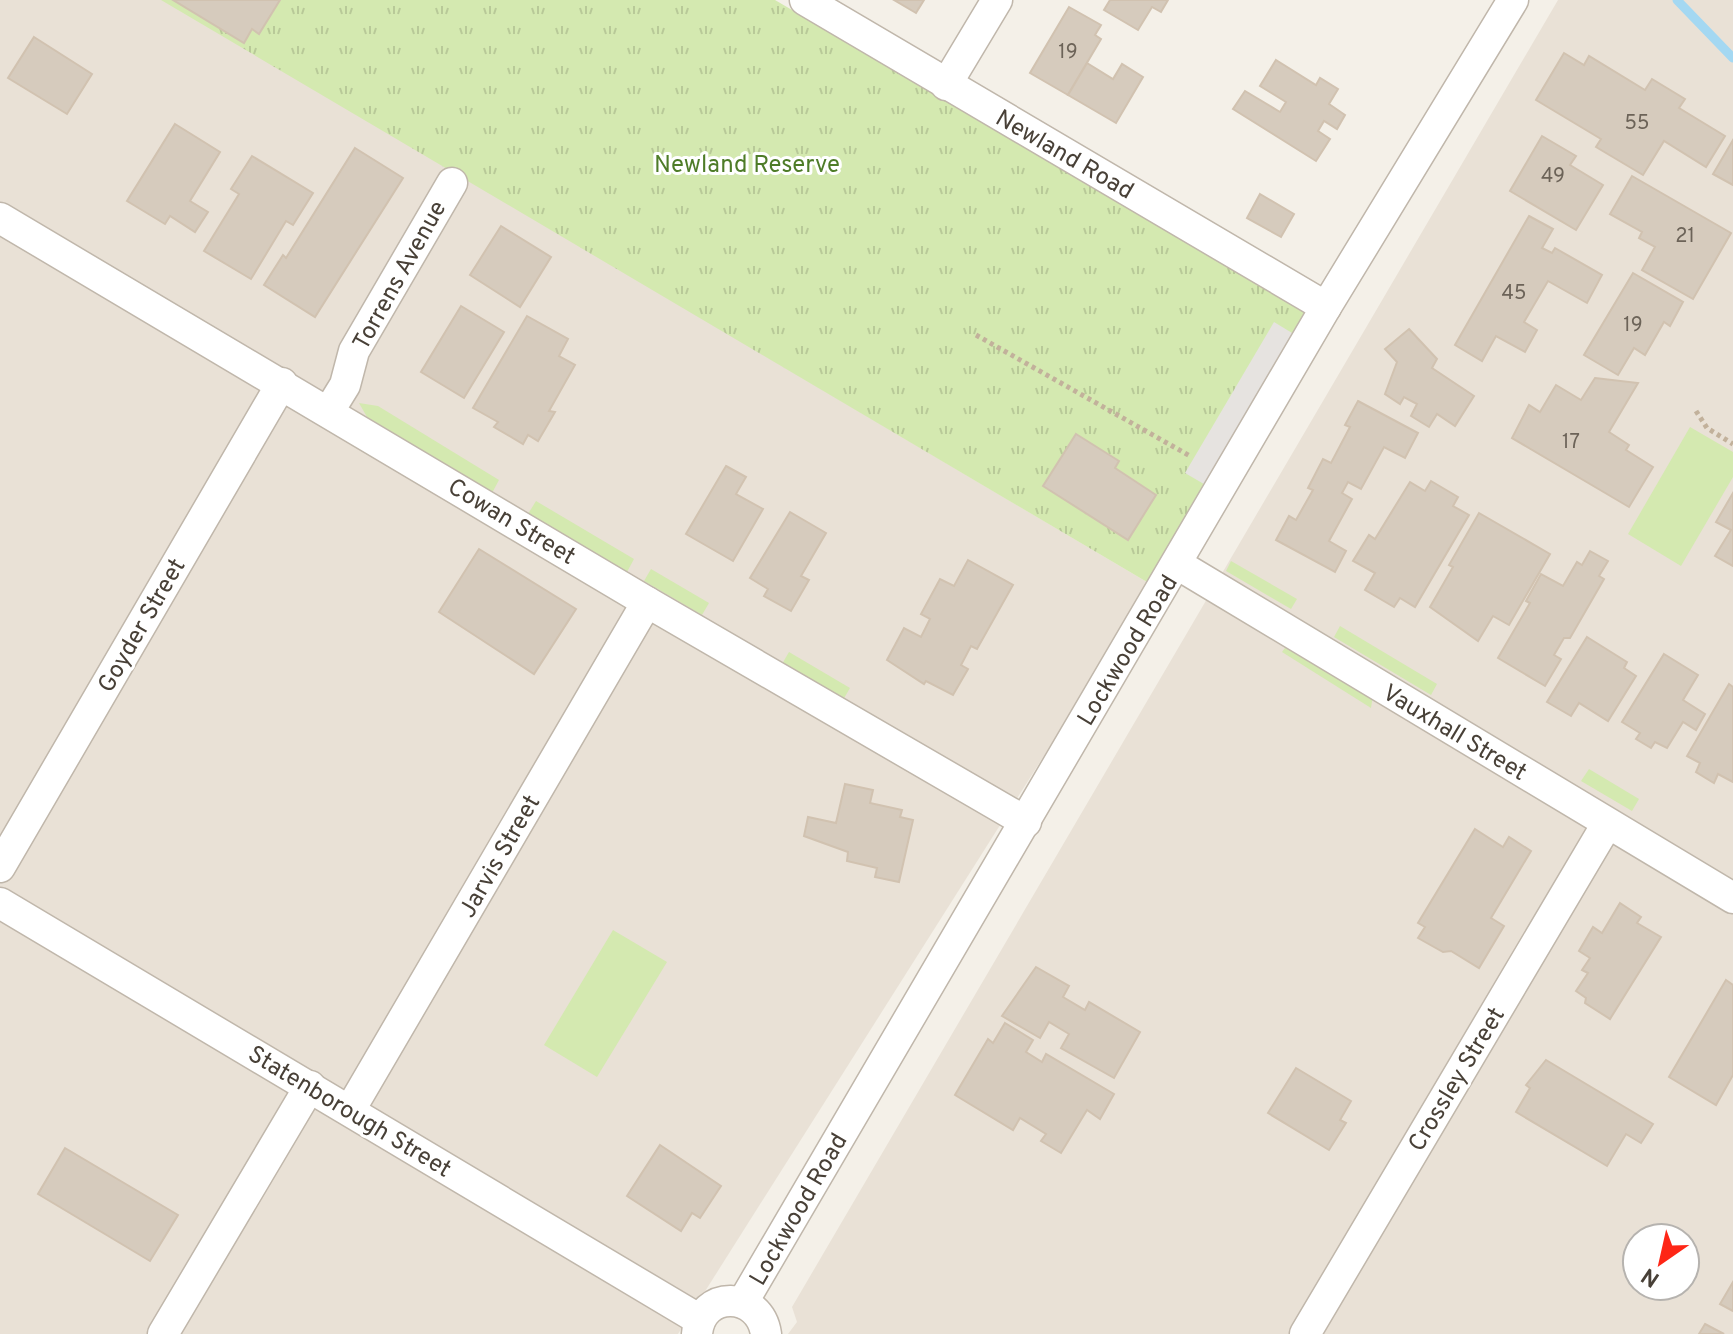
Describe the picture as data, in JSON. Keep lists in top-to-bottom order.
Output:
{
  "streets": {
    "street": [
      "Newland Road",
      "Torrens Avenue",
      "Cowan Street",
      "Goyder Street",
      "Lockwood Road",
      "Vauxhall Street",
      "Jarvis Street",
      "Crossley Street",
      "Statenborough Street"
    ]
  },
  "crossings": [
    ["Newland Road", "Lockwood Road"],
    ["Torrens Avenue", "Cowan Street"],
    ["Cowan Street", "Goyder Street"],
    ["Cowan Street", "Lockwood Road"],
    ["Cowan Street", "Jarvis Street"],
    ["Lockwood Road", "Vauxhall Street"],
    ["Vauxhall Street", "Crossley Street"],
    ["Jarvis Street", "Statenborough Street"]
  ],
  "parks": ["Newland Reserve"],
  "house_numbers": [
    "19",
    "55",
    "49",
    "21",
    "45",
    "19",
    "17"
  ],
  "north": "bottom left"
}
